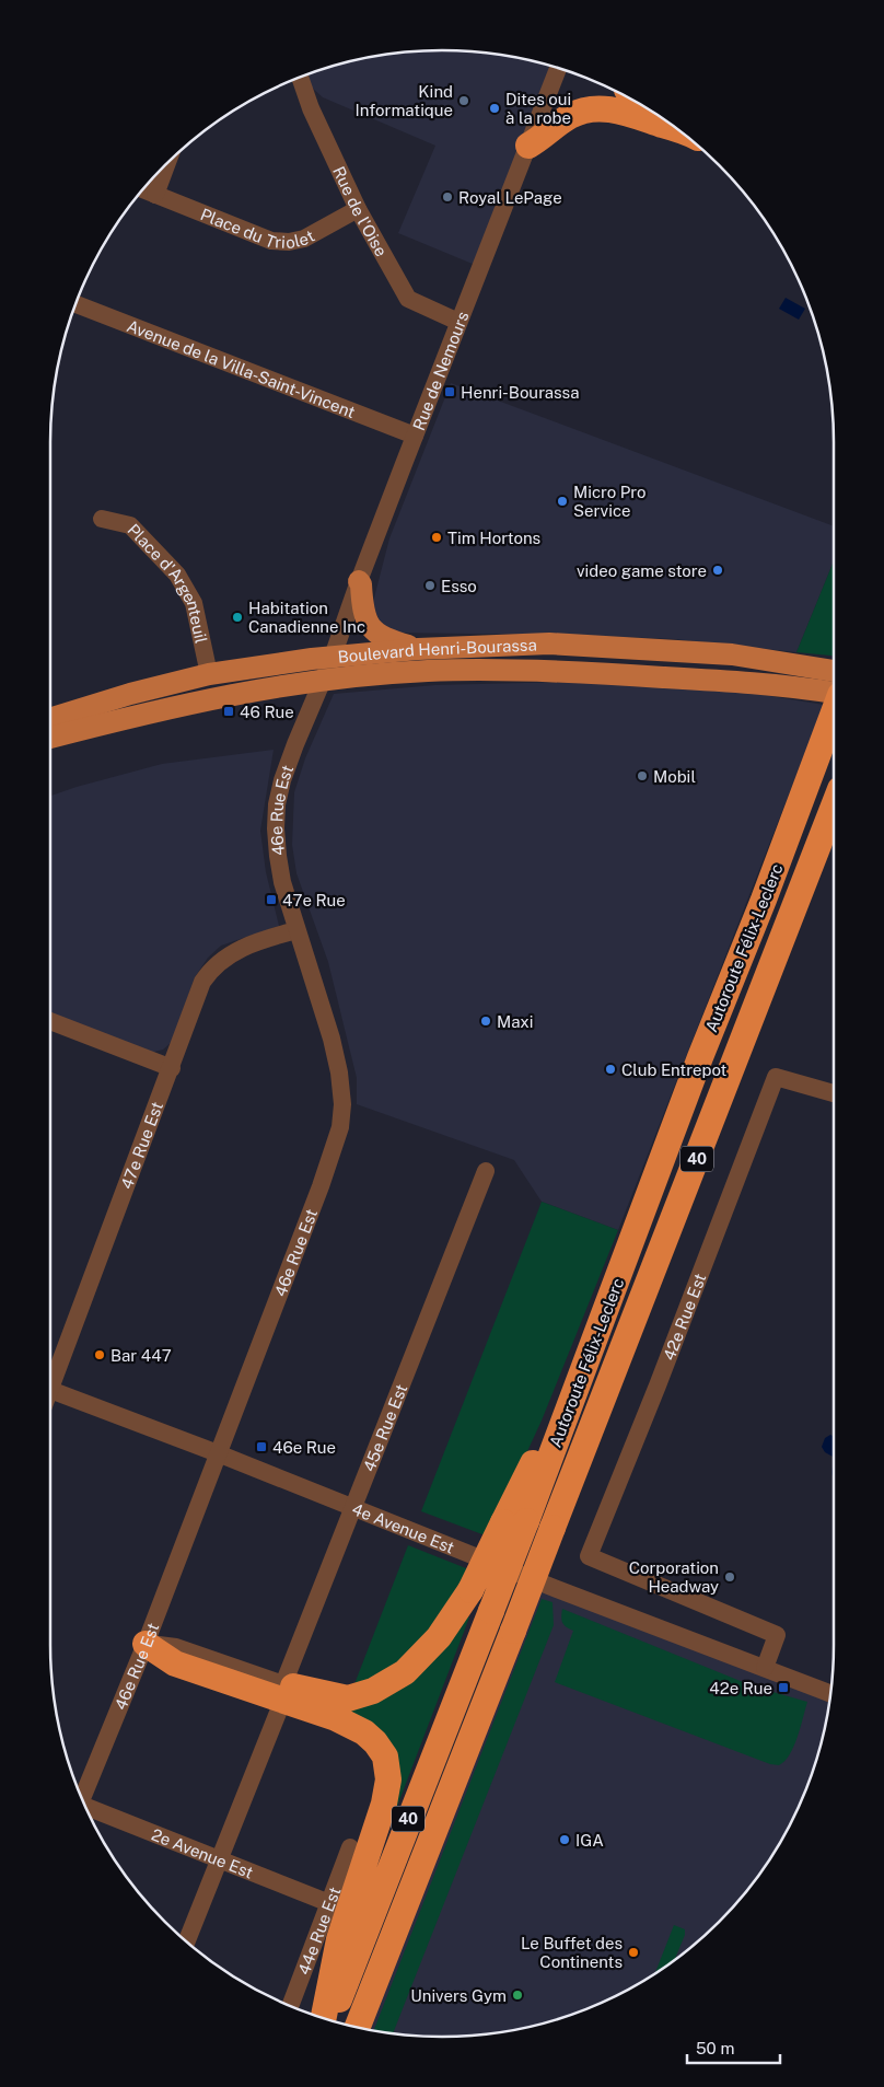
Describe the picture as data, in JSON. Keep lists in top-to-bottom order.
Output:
{
  "streets": {
    "highway": ["Autoroute Félix-Leclerc", "40"],
    "main road": ["Boulevard Henri-Bourassa"],
    "street": [
      "Rue de l'Oise",
      "Place du Triolet",
      "Avenue de la Villa-Saint-Vincent",
      "Rue de Nemours",
      "Place d'Argenteuil",
      "46e Rue Est",
      "47e Rue Est",
      "42e Rue Est",
      "45e Rue Est",
      "4e Avenue Est",
      "2e Avenue Est",
      "44e Rue Est"
    ]
  },
  "crossings": [
    ["Rue de l'Oise", "Place du Triolet"],
    ["Rue de l'Oise", "Rue de Nemours"],
    ["Avenue de la Villa-Saint-Vincent", "Rue de Nemours"],
    ["Rue de Nemours", "Boulevard Henri-Bourassa"],
    ["Rue de Nemours", "46e Rue Est"],
    ["Place d'Argenteuil", "Boulevard Henri-Bourassa"],
    ["Boulevard Henri-Bourassa", "46e Rue Est"],
    ["46e Rue Est", "47e Rue Est"],
    ["46e Rue Est", "4e Avenue Est"],
    ["42e Rue Est", "4e Avenue Est"],
    ["45e Rue Est", "4e Avenue Est"],
    ["2e Avenue Est", "44e Rue Est"]
  ],
  "places": {
    "other": [
      "Kind Informatique",
      "Dites oui à la robe",
      "Royal LePage",
      "Micro Pro Service",
      "Tim Hortons",
      "video game store",
      "Esso",
      "Habitation Canadienne Inc",
      "Mobil",
      "Maxi",
      "Club Entrepot",
      "Bar 447",
      "Corporation Headway",
      "IGA",
      "Le Buffet des Continents",
      "Univers Gym"
    ],
    "transit": [
      "Henri-Bourassa",
      "46 Rue",
      "47e Rue",
      "46e Rue",
      "42e Rue"
    ]
  },
  "scale_bar": "50 m"
}
